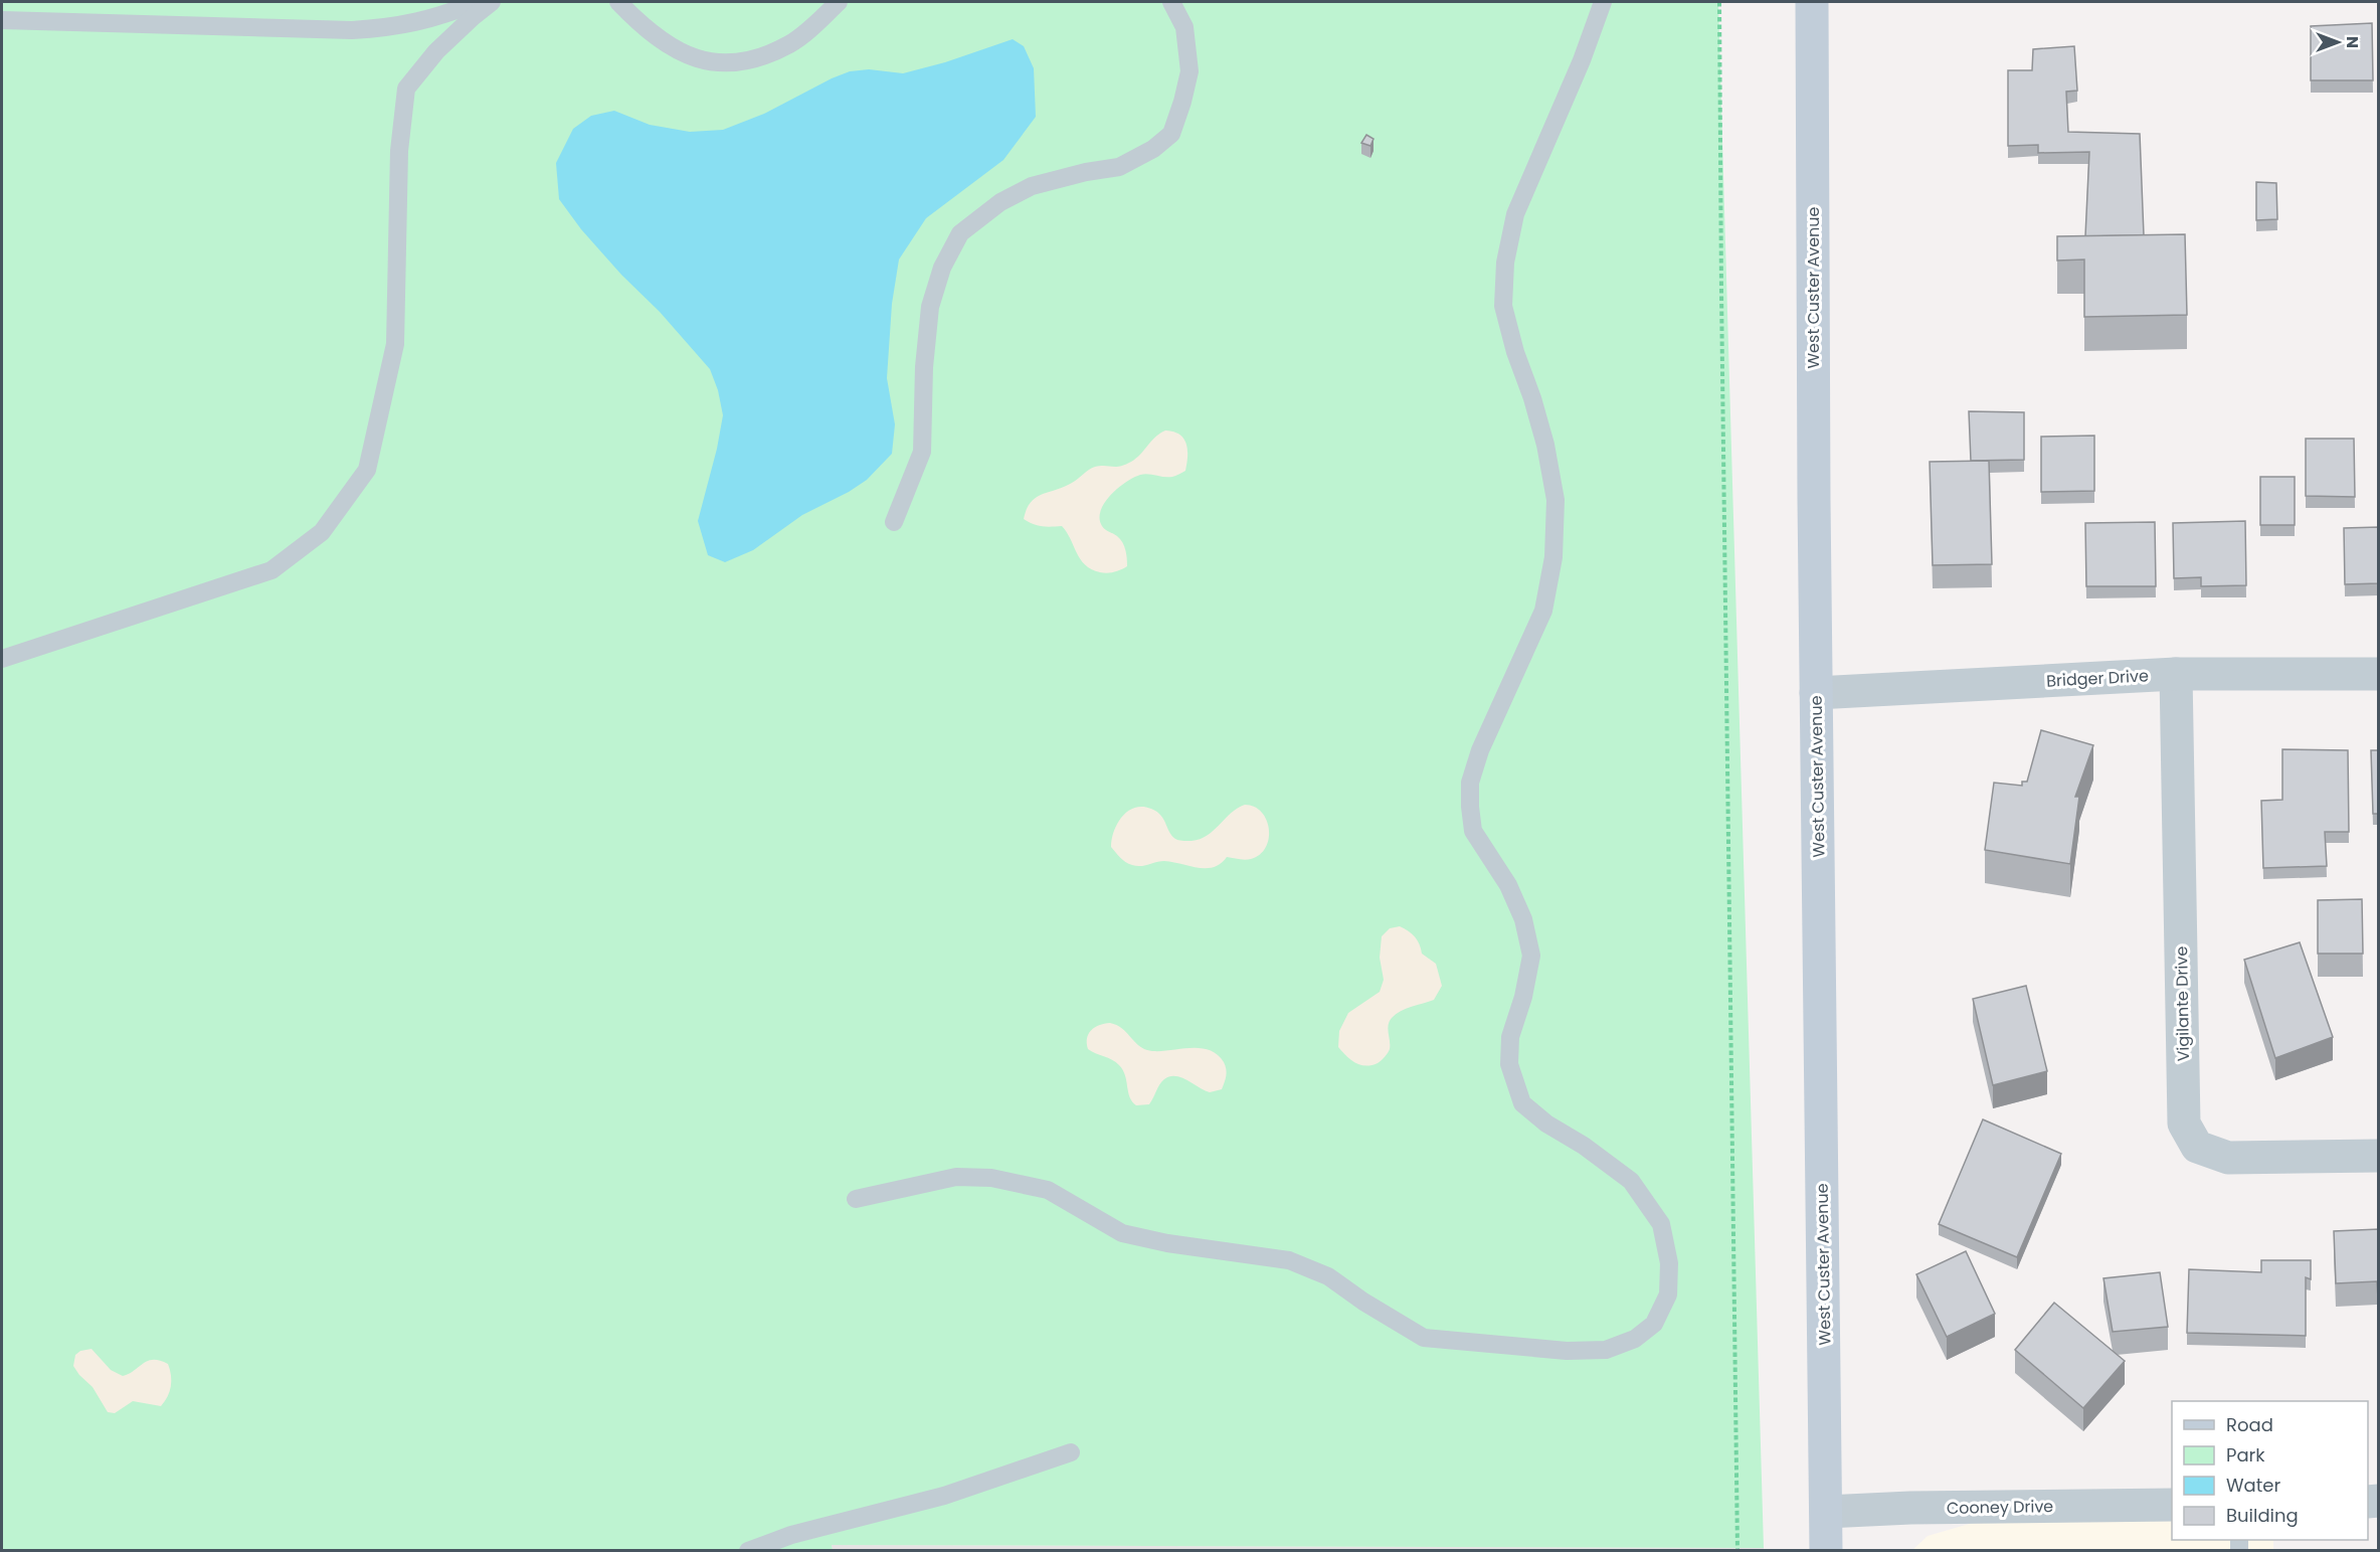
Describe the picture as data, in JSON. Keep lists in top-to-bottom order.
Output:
{
  "streets": {
    "main road": ["West Custer Avenue"],
    "street": ["Bridger Drive", "Vigilante Drive", "Cooney Drive"]
  },
  "crossings": [
    ["West Custer Avenue", "Bridger Drive"],
    ["West Custer Avenue", "Cooney Drive"],
    ["Bridger Drive", "Vigilante Drive"]
  ],
  "legend": [
    "Road",
    "Park",
    "Water",
    "Building"
  ],
  "north": "right"
}
